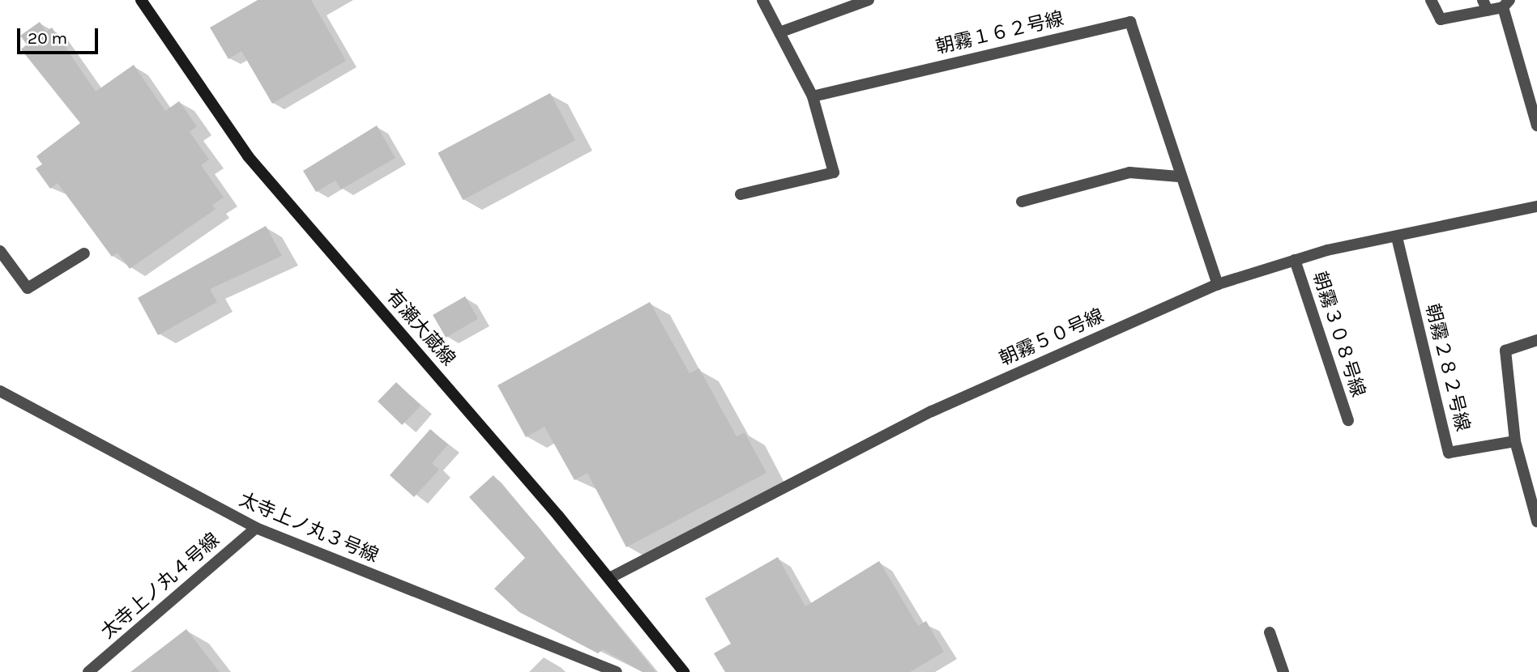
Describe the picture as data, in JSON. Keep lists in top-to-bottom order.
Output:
{
  "streets": {
    "main road": ["有瀬大蔵線"],
    "street": [
      "朝霧１６２号線",
      "朝霧３０８号線",
      "朝霧５０号線",
      "朝霧２８２号線",
      "太寺上ノ丸３号線",
      "太寺上ノ丸４号線"
    ]
  },
  "crossings": [
    ["朝霧１６２号線", "朝霧５０号線"],
    ["有瀬大蔵線", "朝霧５０号線"],
    ["朝霧３０８号線", "朝霧５０号線"],
    ["朝霧５０号線", "朝霧２８２号線"],
    ["太寺上ノ丸３号線", "太寺上ノ丸４号線"]
  ],
  "scale_bar": "20 m"
}
